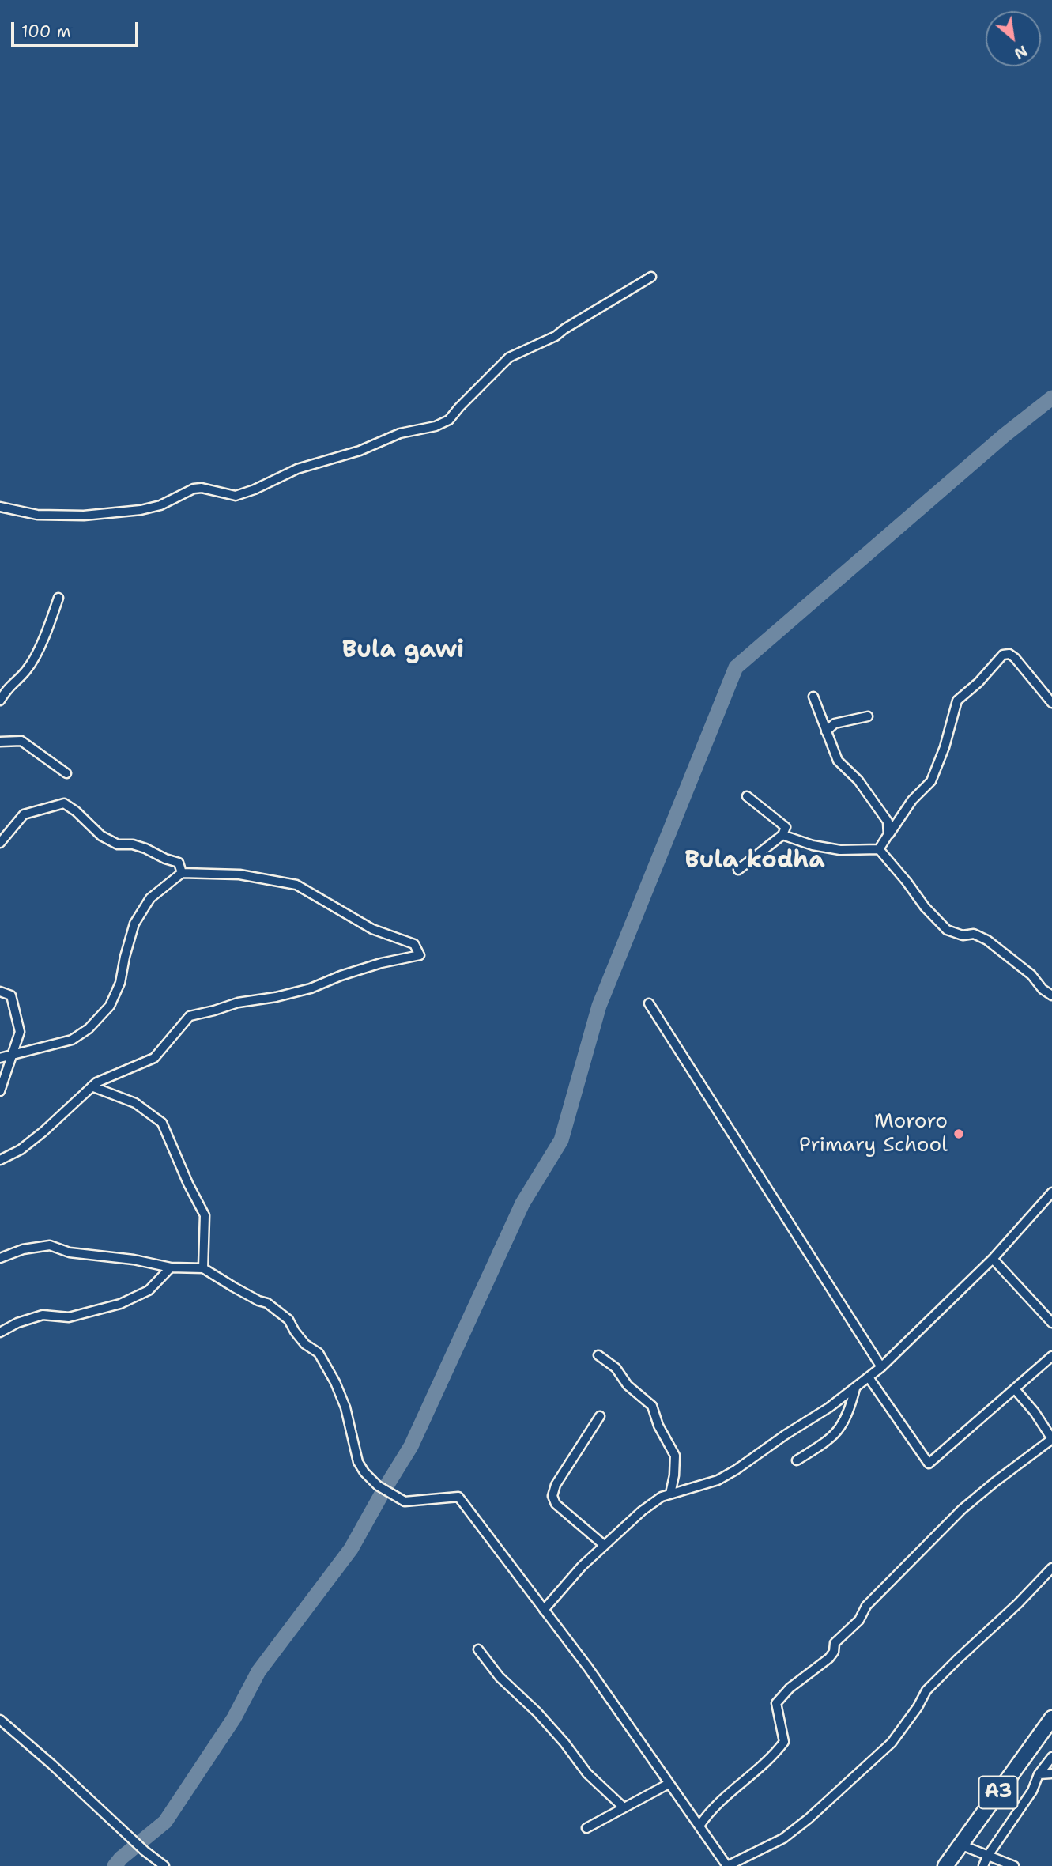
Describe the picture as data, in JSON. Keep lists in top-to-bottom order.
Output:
{
  "streets": {
    "highway": ["A3"]
  },
  "districts": ["Bula gawi", "Bula kodha"],
  "places": ["Mororo Primary School"],
  "scale_bar": "100 m",
  "north": "bottom right"
}
